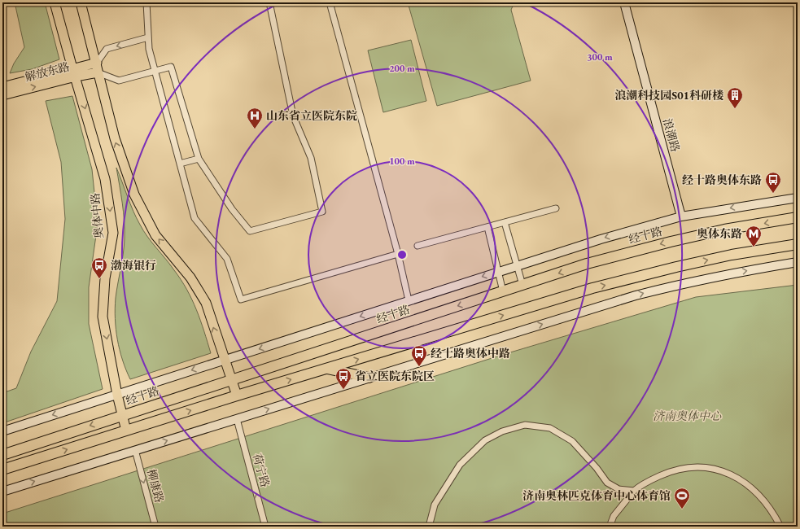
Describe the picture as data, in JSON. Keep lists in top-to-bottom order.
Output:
{
  "streets": {
    "highway": ["经十路"],
    "main road": ["解放东路", "浪潮路", "奥体中路"],
    "street": ["荷宁路", "柳康路"]
  },
  "crossings": [
    ["解放东路", "奥体中路"],
    ["浪潮路", "经十路"],
    ["奥体中路", "经十路"]
  ],
  "one_way": ["荷宁路", "柳康路"],
  "parks": ["济南奥体中心"],
  "places": {
    "building": ["浪潮科技园S01科研楼"],
    "hospital": ["山东省立医院东院"],
    "bus stop": [
      "经十路奥体东路",
      "渤海银行",
      "经十路奥体中路",
      "省立医院东院区"
    ],
    "metro station": ["奥体东路"],
    "sports": ["济南奥林匹克体育中心体育馆"]
  },
  "rings": ["300 m", "200 m", "100 m"]
}
